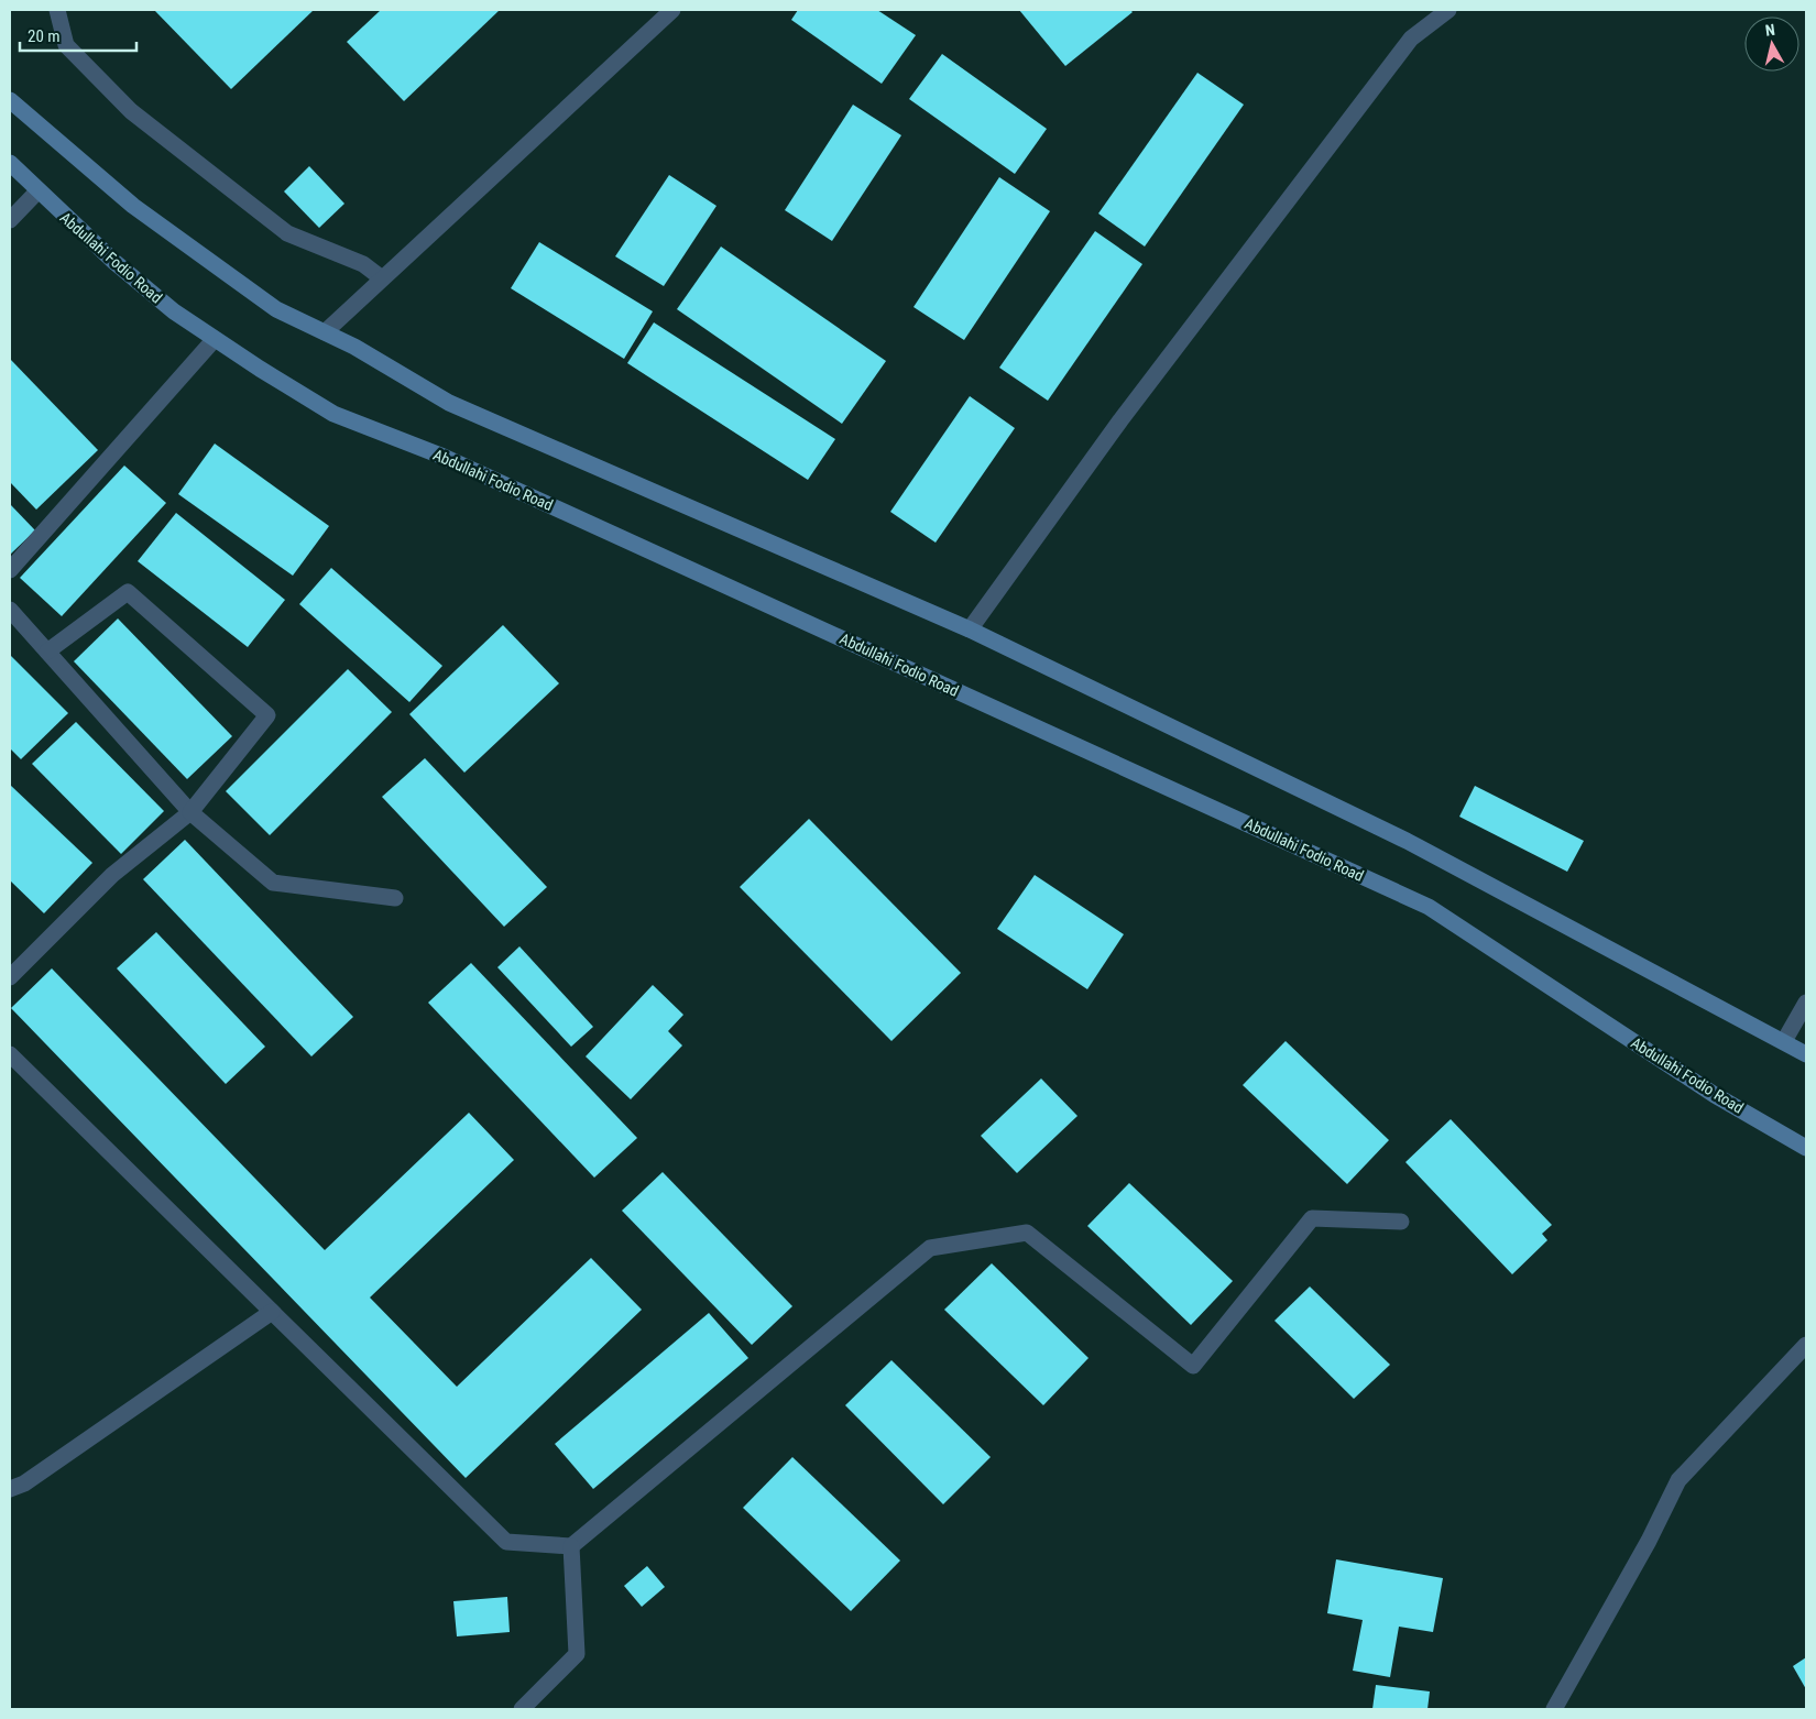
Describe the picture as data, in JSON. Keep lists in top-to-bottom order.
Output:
{
  "streets": {
    "main road": ["Abdullahi Fodio Road"]
  },
  "scale_bar": "20 m",
  "north": "top"
}
